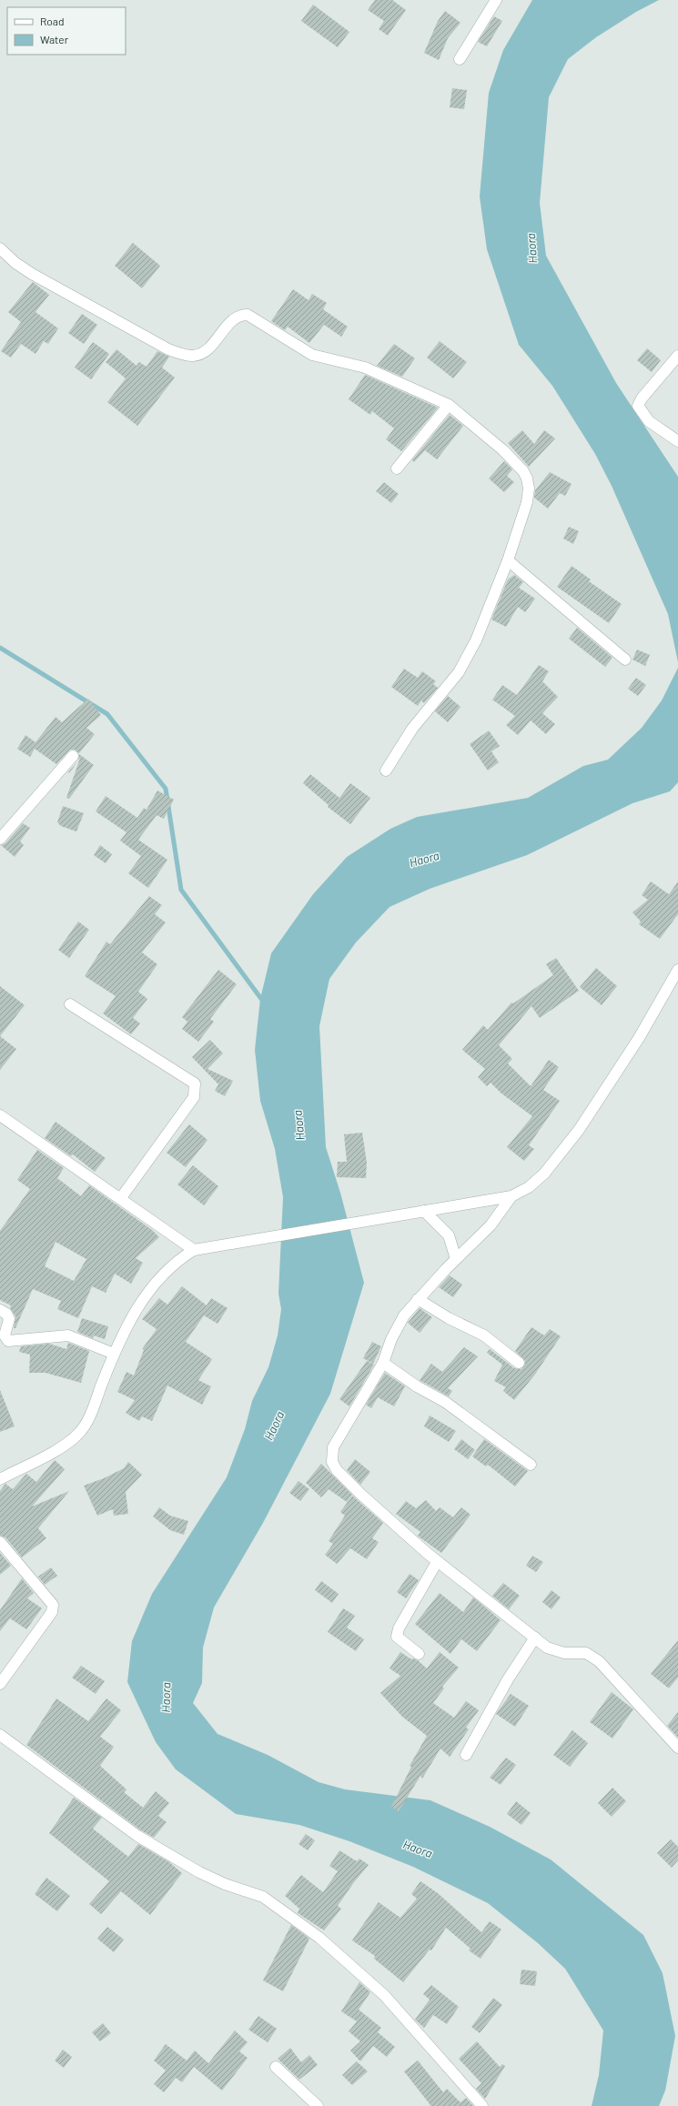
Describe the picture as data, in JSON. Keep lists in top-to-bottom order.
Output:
{
  "water": ["Haora"],
  "legend": ["Road", "Water"]
}
